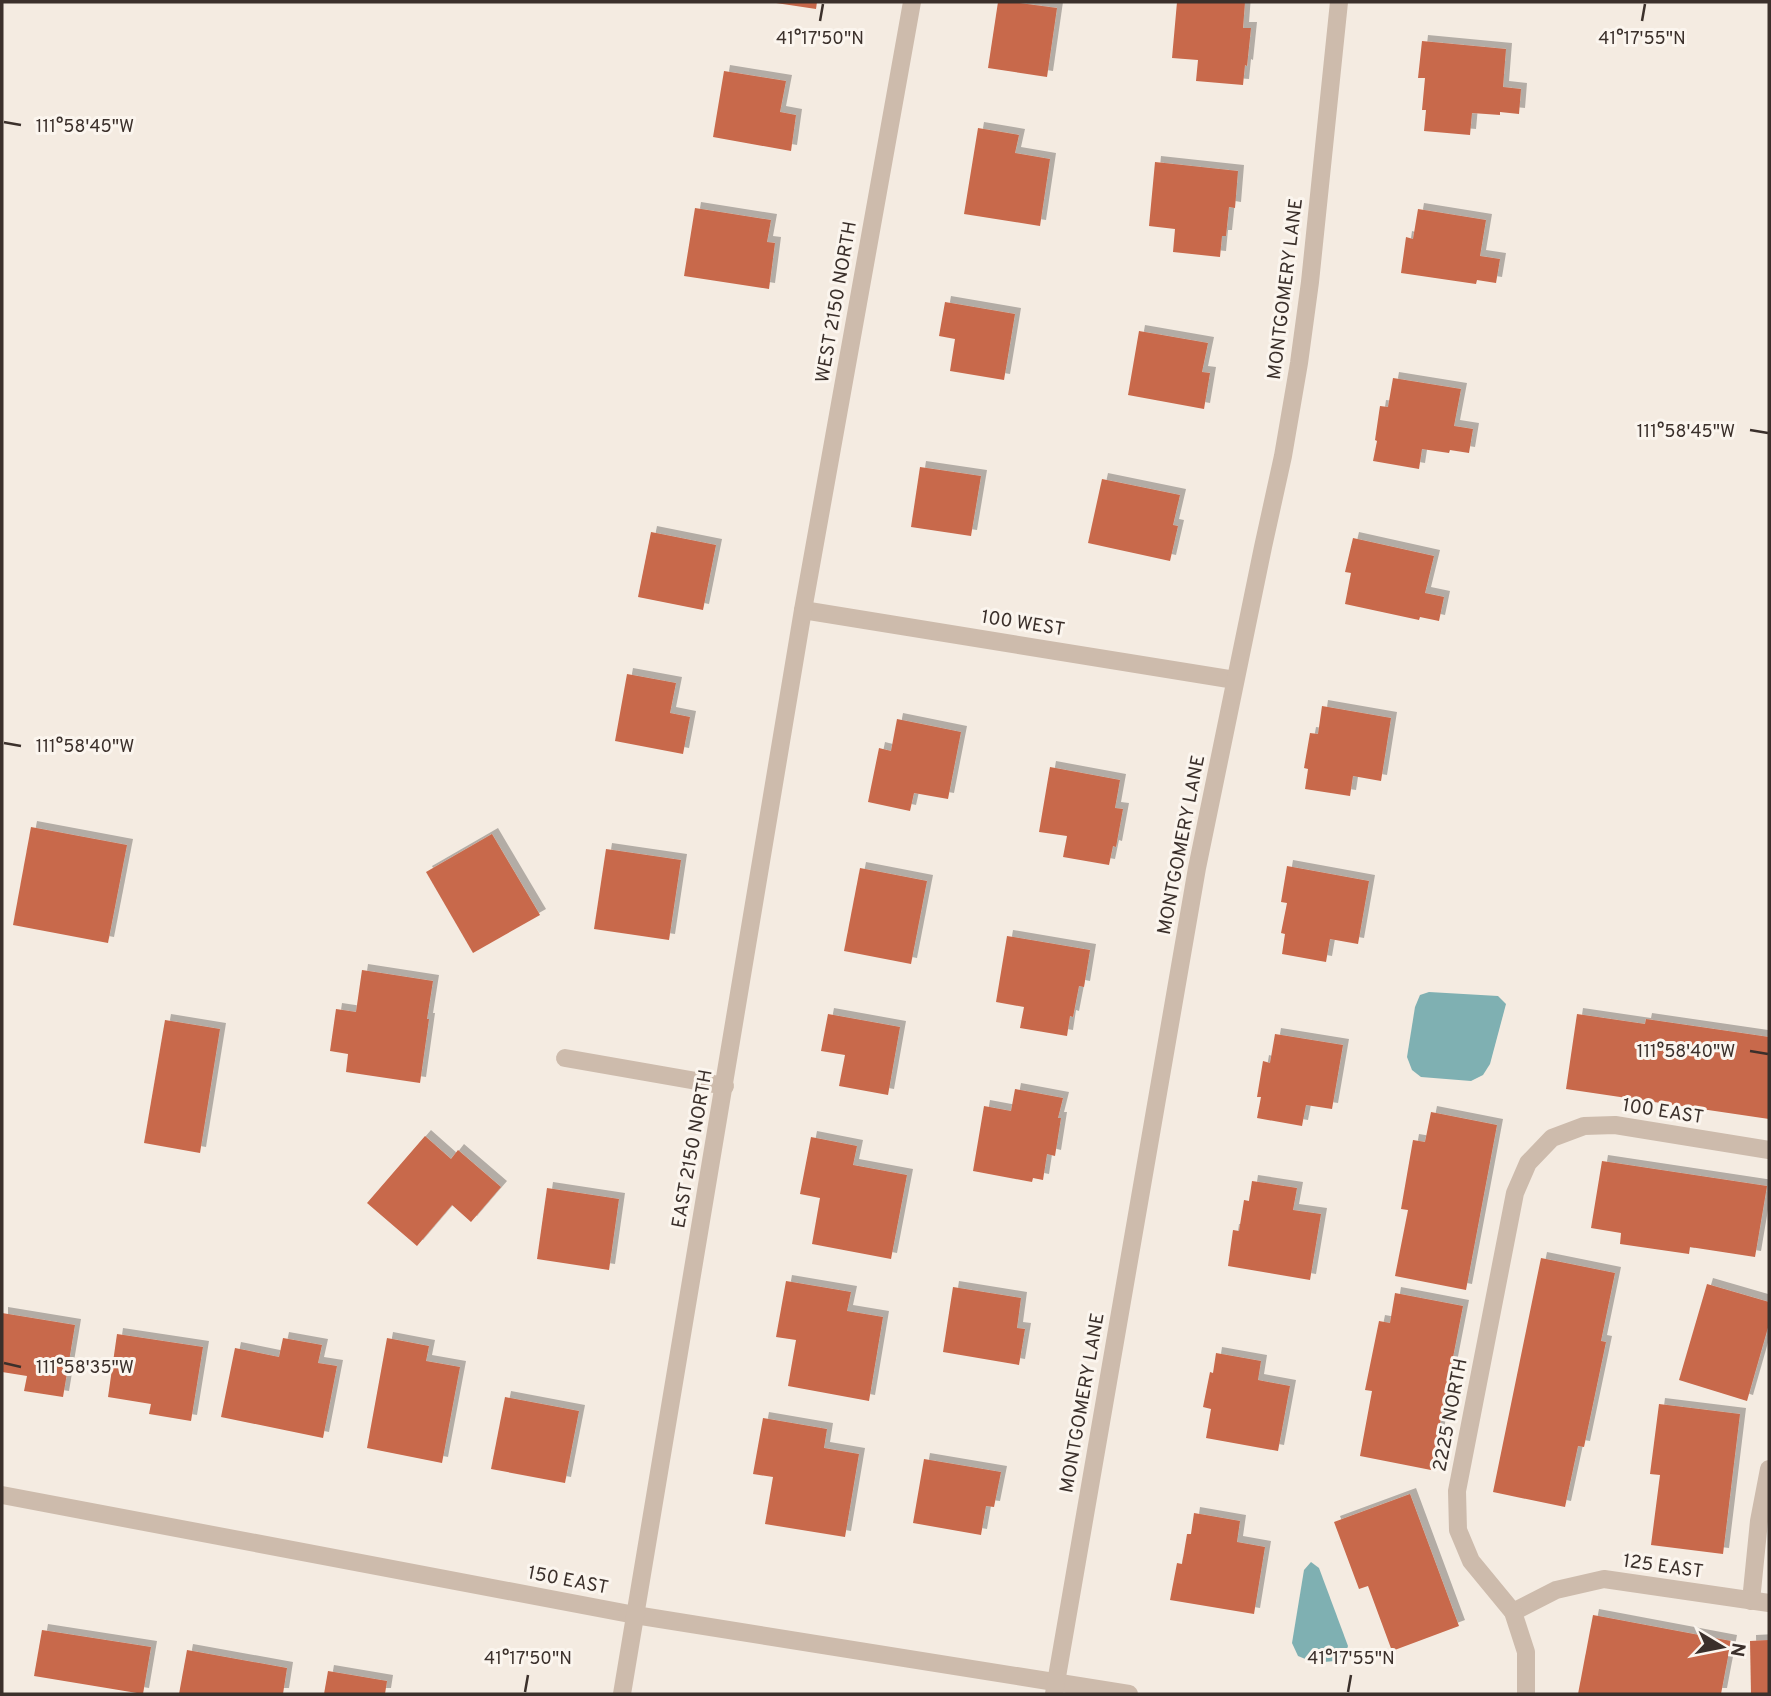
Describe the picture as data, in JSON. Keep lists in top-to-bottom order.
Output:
{
  "streets": {
    "street": [
      "MONTGOMERY LANE",
      "WEST 2150 NORTH",
      "100 WEST",
      "100 EAST",
      "EAST 2150 NORTH",
      "2225 NORTH",
      "125 EAST",
      "150 EAST"
    ]
  },
  "crossings": [
    ["MONTGOMERY LANE", "100 WEST"],
    ["MONTGOMERY LANE", "150 EAST"],
    ["WEST 2150 NORTH", "100 WEST"],
    ["WEST 2150 NORTH", "EAST 2150 NORTH"],
    ["100 WEST", "EAST 2150 NORTH"],
    ["100 EAST", "2225 NORTH"],
    ["EAST 2150 NORTH", "150 EAST"],
    ["2225 NORTH", "125 EAST"]
  ],
  "north": "right",
  "coordinates": [
    "41°17'50\"N",
    "41°17'55\"N",
    "111°58'45\"W",
    "111°58'40\"W",
    "111°58'35\"W"
  ]
}
